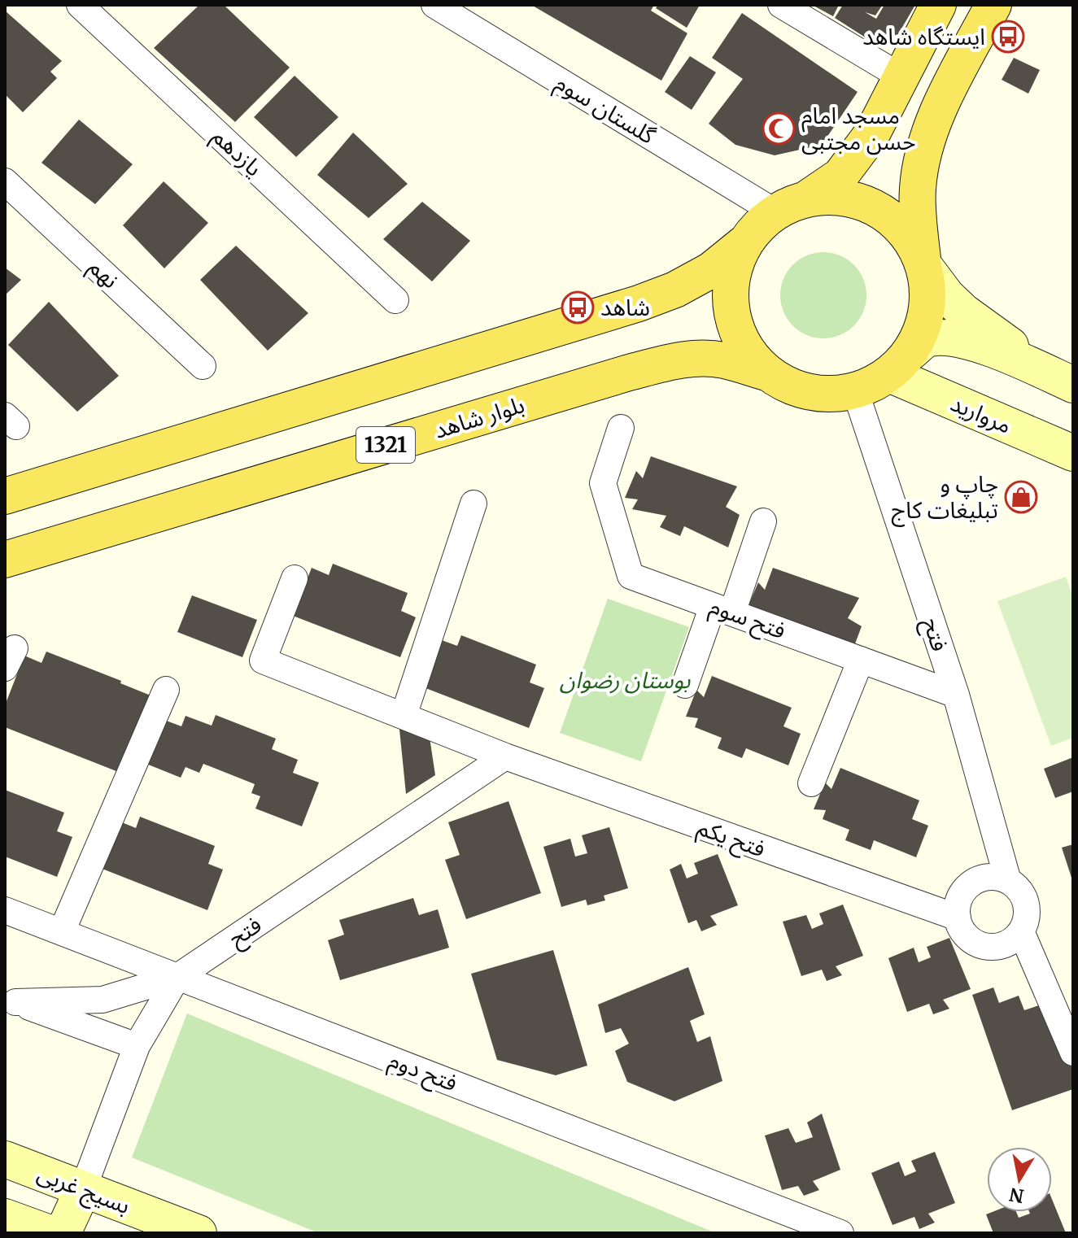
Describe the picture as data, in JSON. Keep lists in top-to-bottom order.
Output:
{
  "streets": {
    "main road": [
      "مروارید",
      "بلوار شاهد",
      "1321",
      "بسیج غربی"
    ],
    "street": [
      "گلستان سوم",
      "یازدهم",
      "نهم",
      "فتح سوم",
      "فتح",
      "فتح یکم",
      "فتح دوم"
    ]
  },
  "crossings": [
    ["گلستان سوم", "مروارید"],
    ["گلستان سوم", "بلوار شاهد"],
    ["گلستان سوم", "فتح"],
    ["مروارید", "بلوار شاهد"],
    ["مروارید", "فتح"],
    ["بلوار شاهد", "فتح"],
    ["فتح سوم", "فتح"],
    ["فتح", "فتح یکم"],
    ["فتح", "فتح دوم"],
    ["فتح", "بسیج غربی"]
  ],
  "parks": ["بوستان رضوان"],
  "places": {
    "bus stop": ["ایستگاه شاهد", "شاهد"],
    "mosque": ["مسجد امام حسن مجتبی"],
    "shop": ["چاپ و تبلیغات کاج"]
  },
  "north": "bottom"
}
